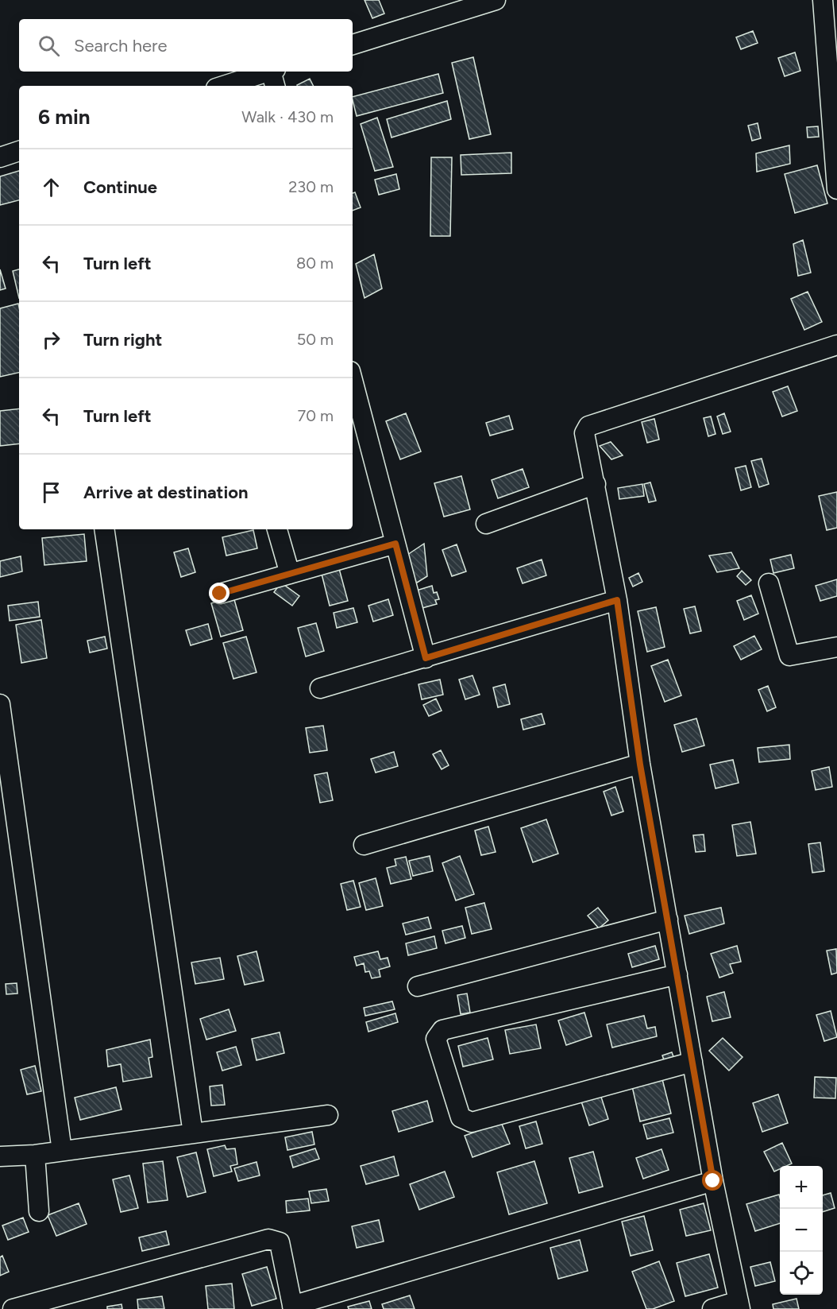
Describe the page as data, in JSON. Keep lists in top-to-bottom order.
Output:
{
  "page": {
    "search": "Search here",
    "heading": ["6 min", "Walk · 430 m"],
    "list": [
      ["Continue", "230 m"],
      ["Turn left", "80 m"],
      ["Turn right", "50 m"],
      ["Turn left", "70 m"],
      "Arrive at destination"
    ],
    "map_buttons": ["+", "−"]
  }
}
